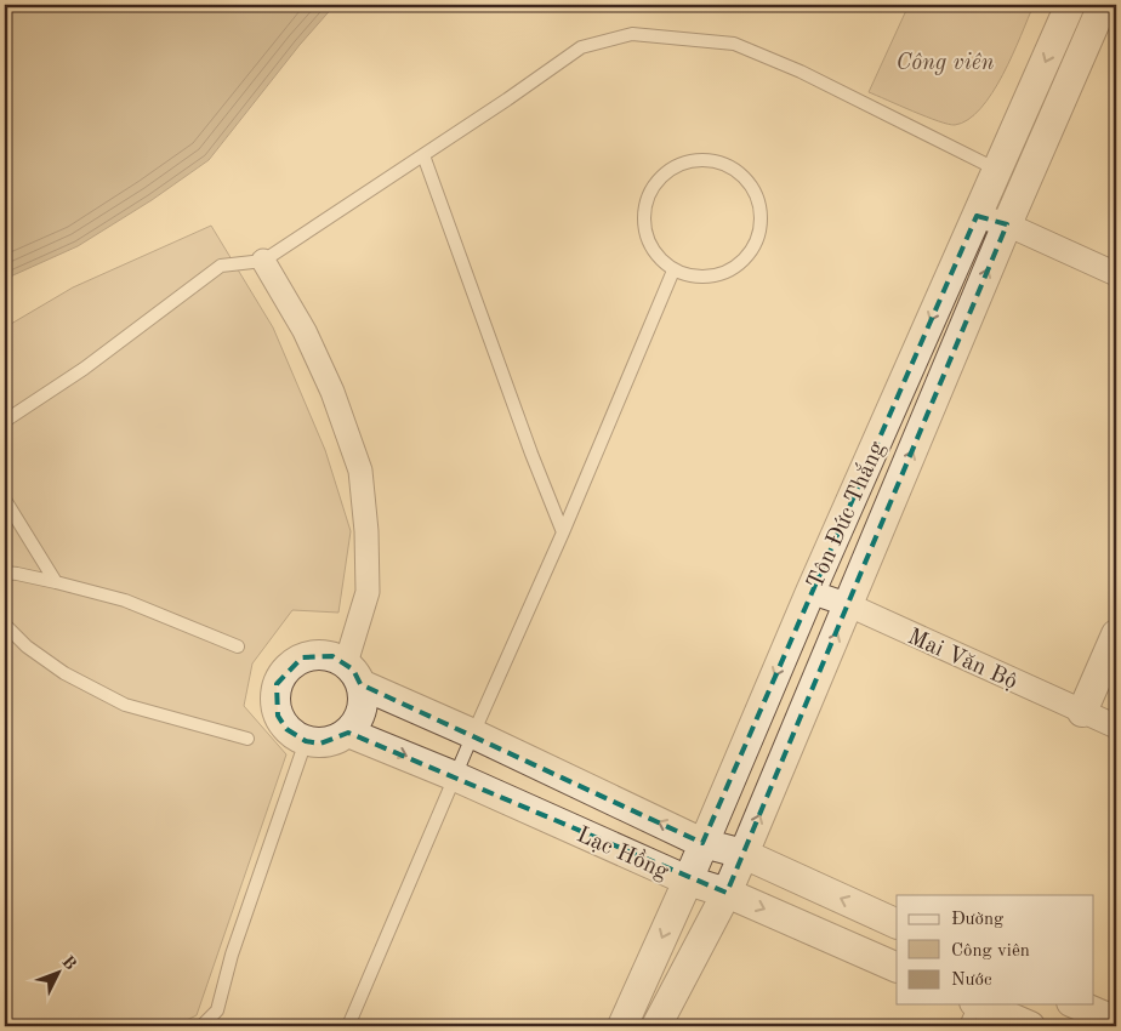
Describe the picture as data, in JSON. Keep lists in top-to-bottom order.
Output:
{
  "streets": {
    "street": ["Tôn Đức Thắng", "Mai Văn Bộ", "Lạc Hồng"]
  },
  "crossings": [
    ["Tôn Đức Thắng", "Mai Văn Bộ"],
    ["Tôn Đức Thắng", "Lạc Hồng"]
  ],
  "parks": ["Công viên"],
  "legend": ["Đường", "Công viên", "Nước"],
  "north": "top right"
}
